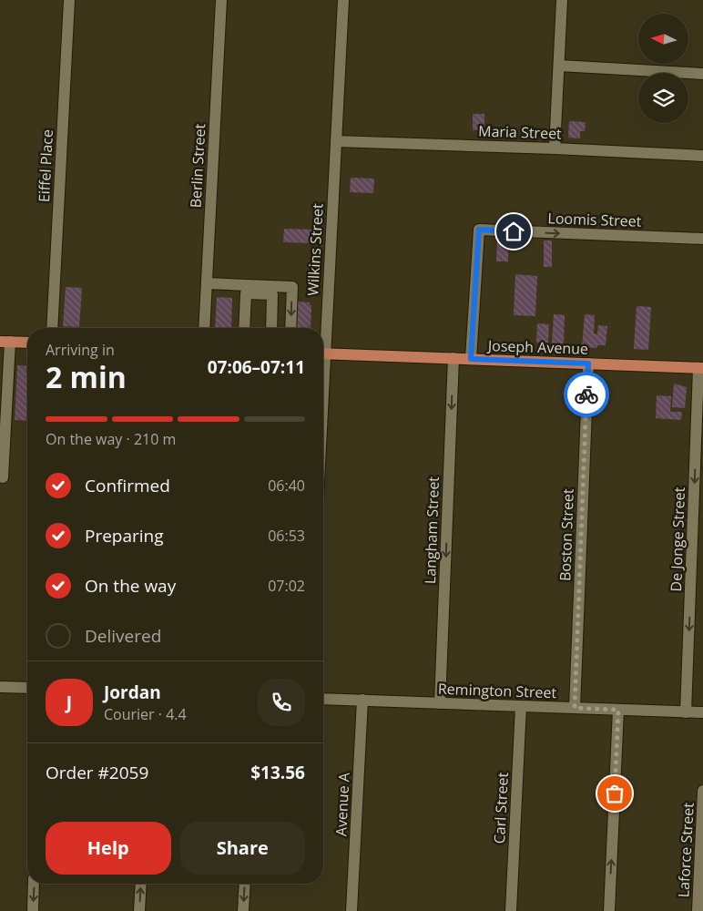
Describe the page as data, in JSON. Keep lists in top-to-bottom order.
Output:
{
  "streets": {
    "main road": ["Joseph Avenue"],
    "street": [
      "Maria Street",
      "Eiffel Place",
      "Berlin Street",
      "Loomis Street",
      "Wilkins Street",
      "Langham Street",
      "Boston Street",
      "De Jonge Street",
      "Remington Street",
      "Avenue A",
      "Carl Street",
      "Laforce Street"
    ]
  },
  "crossings": [
    ["Maria Street", "Wilkins Street"],
    ["Loomis Street", "Joseph Avenue"],
    ["Joseph Avenue", "Langham Street"],
    ["Joseph Avenue", "Boston Street"],
    ["Joseph Avenue", "De Jonge Street"],
    ["Langham Street", "Remington Street"],
    ["Boston Street", "Remington Street"],
    ["De Jonge Street", "Remington Street"],
    ["Remington Street", "Avenue A"],
    ["Remington Street", "Carl Street"]
  ],
  "one_way": ["Langham Street", "De Jonge Street"],
  "north": "left",
  "page": {
    "heading": ["2 min", "Arriving in", "07:06–07:11"],
    "panel": [
      "Jordan",
      "Courier · 4.4",
      "Order #2059",
      "$13.56"
    ],
    "bar": "On the way · 210 m",
    "list": [
      ["Confirmed", "06:40"],
      ["Preparing", "06:53"],
      ["On the way", "07:02"],
      "Delivered"
    ],
    "round": "J",
    "buttons": ["Help", "Share"]
  }
}
